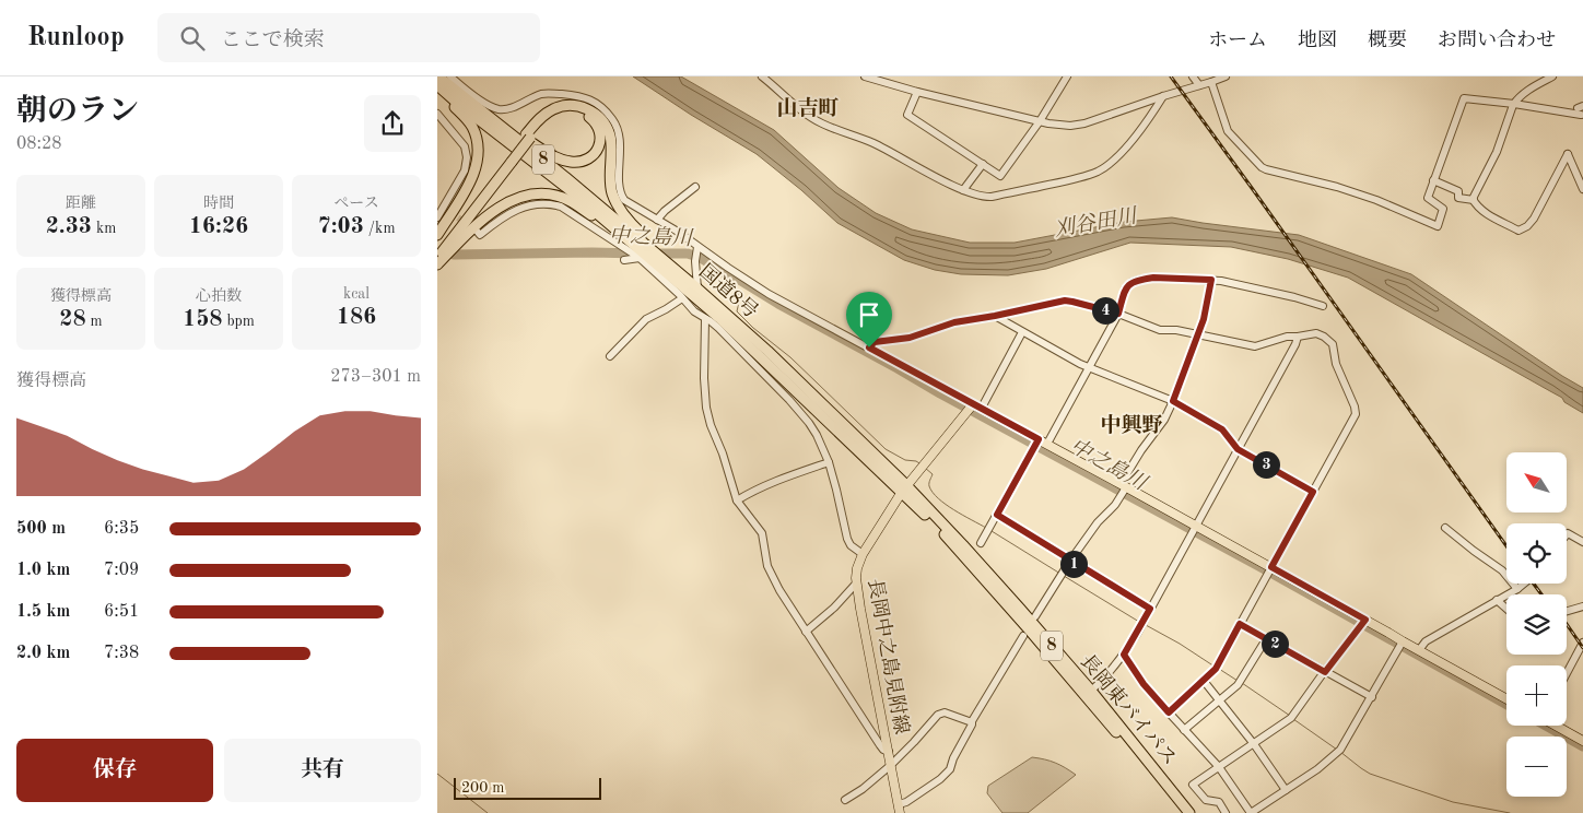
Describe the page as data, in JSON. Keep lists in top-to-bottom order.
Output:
{
  "streets": {
    "highway": ["8", "国道8号", "長岡東バイパス"],
    "main road": ["長岡中之島見附線"]
  },
  "crossings": [
    ["国道8号", "長岡中之島見附線"],
    ["国道8号", "長岡東バイパス"],
    ["長岡中之島見附線", "長岡東バイパス"]
  ],
  "districts": ["山吉町", "中興野"],
  "water": ["刈谷田川", "中之島川"],
  "scale_bar": "200 m",
  "north": "top left",
  "page": {
    "header": "Runloop",
    "search": "ここで検索",
    "nav": [
      "ホーム",
      "地図",
      "概要",
      "お問い合わせ"
    ],
    "heading": ["朝のラン", "08:28"],
    "stats": [
      ["距離", "2.33 km"],
      ["時間", "16:26"],
      ["ペース", "7:03 /km"],
      ["獲得標高", "28 m"],
      ["心拍数", "158 bpm"],
      ["kcal", "186"]
    ],
    "pins": [
      "4",
      "3",
      "1",
      "2"
    ],
    "chart": ["獲得標高", "273–301 m"],
    "map_buttons": ["+", "−"],
    "list": [
      {
        "name": "500 m",
        "note": "6:35"
      },
      {
        "name": "1.0 km",
        "note": "7:09"
      },
      {
        "name": "1.5 km",
        "note": "6:51"
      },
      {
        "name": "2.0 km",
        "note": "7:38"
      }
    ],
    "buttons": ["保存", "共有"],
    "scale": "200 m"
  }
}
